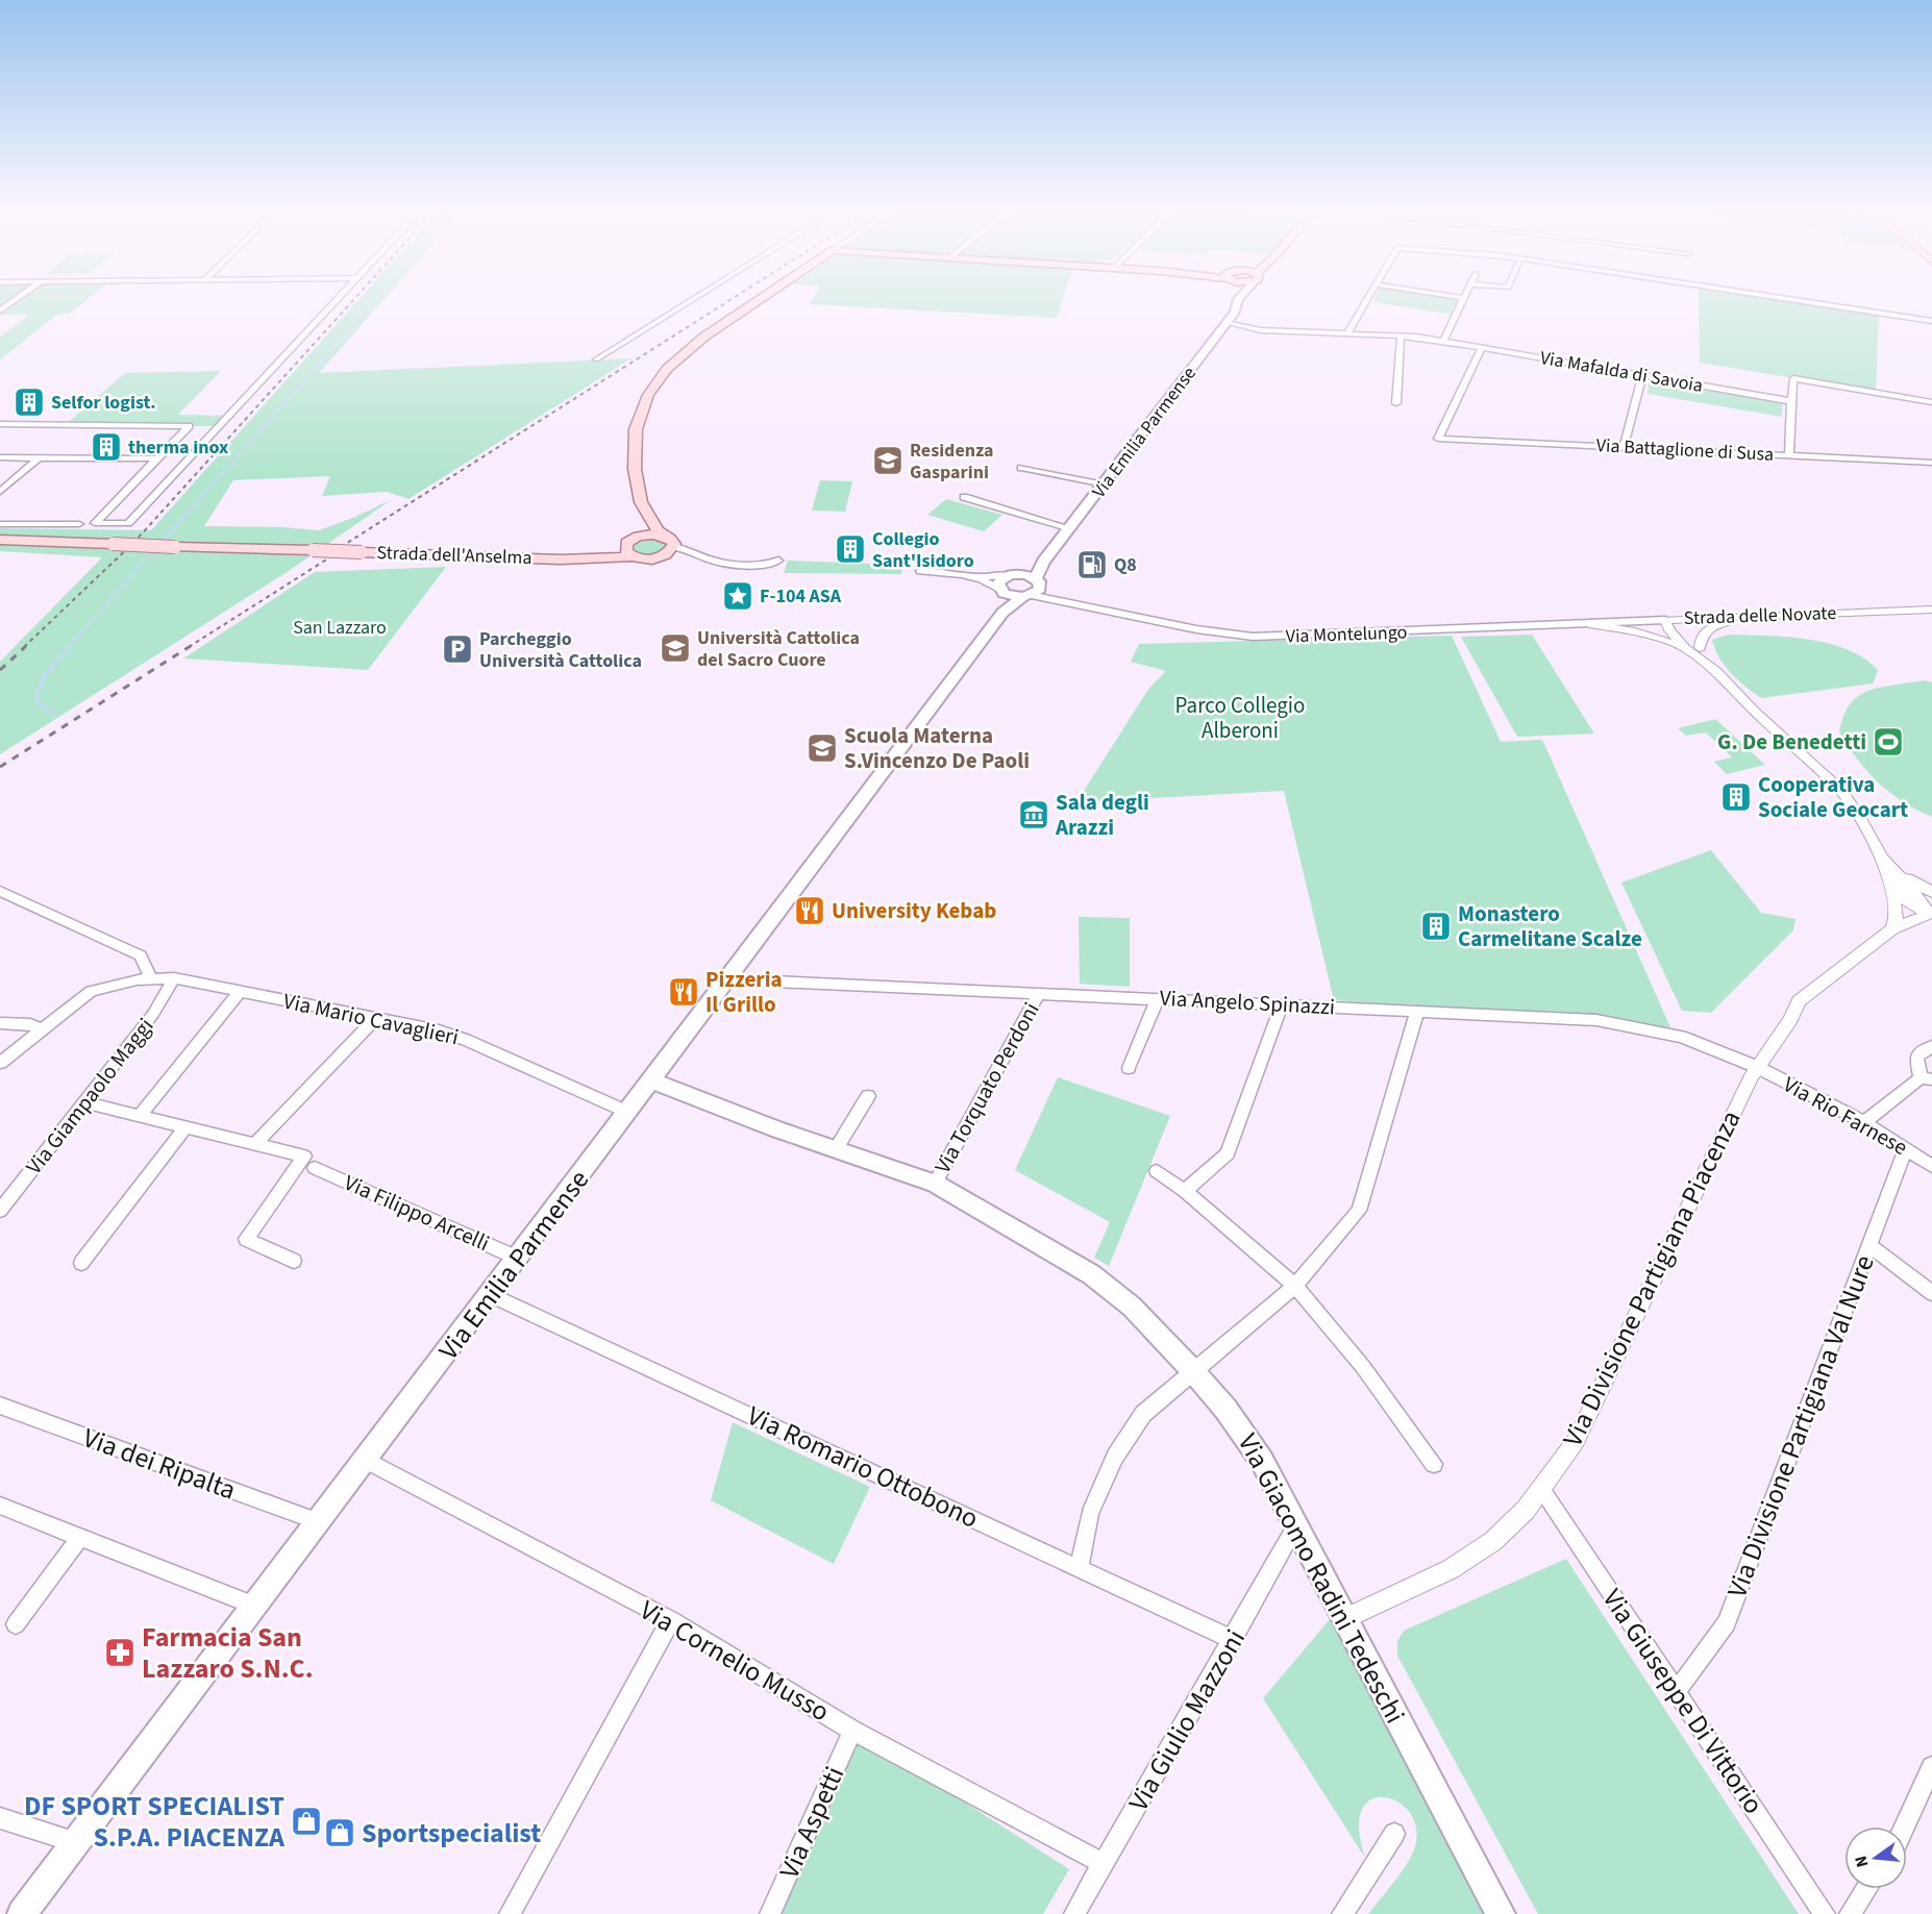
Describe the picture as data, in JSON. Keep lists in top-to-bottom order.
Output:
{
  "streets": {
    "main road": ["Via Emilia Parmense", "Strada dell'Anselma", "Via Giacomo Radini Tedeschi"],
    "street": [
      "Via Mafalda di Savoia",
      "Via Battaglione di Susa",
      "Strada delle Novate",
      "Via Montelungo",
      "Via Angelo Spinazzi",
      "Via Mario Cavaglieri",
      "Via Torquato Perdoni",
      "Via Giampaolo Maggi",
      "Via Rio Farnese",
      "Via Filippo Arcelli",
      "Via Divisione Partigiana Piacenza",
      "Via Divisione Partigiana Val Nure",
      "Via dei Ripalta",
      "Via Romario Ottobono",
      "Via Cornelio Musso",
      "Via Giuseppe Di Vittorio",
      "Via Giulio Mazzoni",
      "Via Aspetti"
    ]
  },
  "crossings": [
    ["Via Mafalda di Savoia", "Via Emilia Parmense"],
    ["Via Mafalda di Savoia", "Via Battaglione di Susa"],
    ["Via Emilia Parmense", "Via Montelungo"],
    ["Via Emilia Parmense", "Via Angelo Spinazzi"],
    ["Via Emilia Parmense", "Via Mario Cavaglieri"],
    ["Via Emilia Parmense", "Via Filippo Arcelli"],
    ["Via Emilia Parmense", "Via dei Ripalta"],
    ["Via Emilia Parmense", "Via Romario Ottobono"],
    ["Via Emilia Parmense", "Via Giacomo Radini Tedeschi"],
    ["Via Emilia Parmense", "Via Cornelio Musso"],
    ["Strada delle Novate", "Via Montelungo"],
    ["Via Angelo Spinazzi", "Via Torquato Perdoni"],
    ["Via Angelo Spinazzi", "Via Rio Farnese"],
    ["Via Angelo Spinazzi", "Via Divisione Partigiana Piacenza"],
    ["Via Mario Cavaglieri", "Via Giampaolo Maggi"],
    ["Via Torquato Perdoni", "Via Giacomo Radini Tedeschi"],
    ["Via Rio Farnese", "Via Divisione Partigiana Piacenza"],
    ["Via Rio Farnese", "Via Divisione Partigiana Val Nure"],
    ["Via Divisione Partigiana Piacenza", "Via Giacomo Radini Tedeschi"],
    ["Via Divisione Partigiana Piacenza", "Via Giuseppe Di Vittorio"],
    ["Via Divisione Partigiana Val Nure", "Via Giuseppe Di Vittorio"],
    ["Via Romario Ottobono", "Via Giulio Mazzoni"],
    ["Via Giacomo Radini Tedeschi", "Via Giulio Mazzoni"],
    ["Via Cornelio Musso", "Via Giulio Mazzoni"],
    ["Via Cornelio Musso", "Via Aspetti"]
  ],
  "parks": ["San Lazzaro", "Parco Collegio Alberoni"],
  "places": {
    "building": [
      "Selfor logist.",
      "therma inox",
      "Collegio Sant'Isidoro",
      "Cooperativa Sociale Geocart",
      "Monastero Carmelitane Scalze"
    ],
    "school or university": ["Residenza Gasparini", "Università Cattolica del Sacro Cuore", "Scuola Materna S.Vincenzo De Paoli"],
    "fuel station": ["Q8"],
    "place": ["F-104 ASA"],
    "parking": ["Parcheggio Università Cattolica"],
    "sports": ["G. De Benedetti"],
    "museum": ["Sala degli Arazzi"],
    "restaurant": ["University Kebab", "Pizzeria Il Grillo"],
    "pharmacy": ["Farmacia San Lazzaro S.N.C."],
    "shop": ["DF SPORT SPECIALIST S.P.A. PIACENZA", "Sportspecialist"]
  },
  "north": "left"
}
